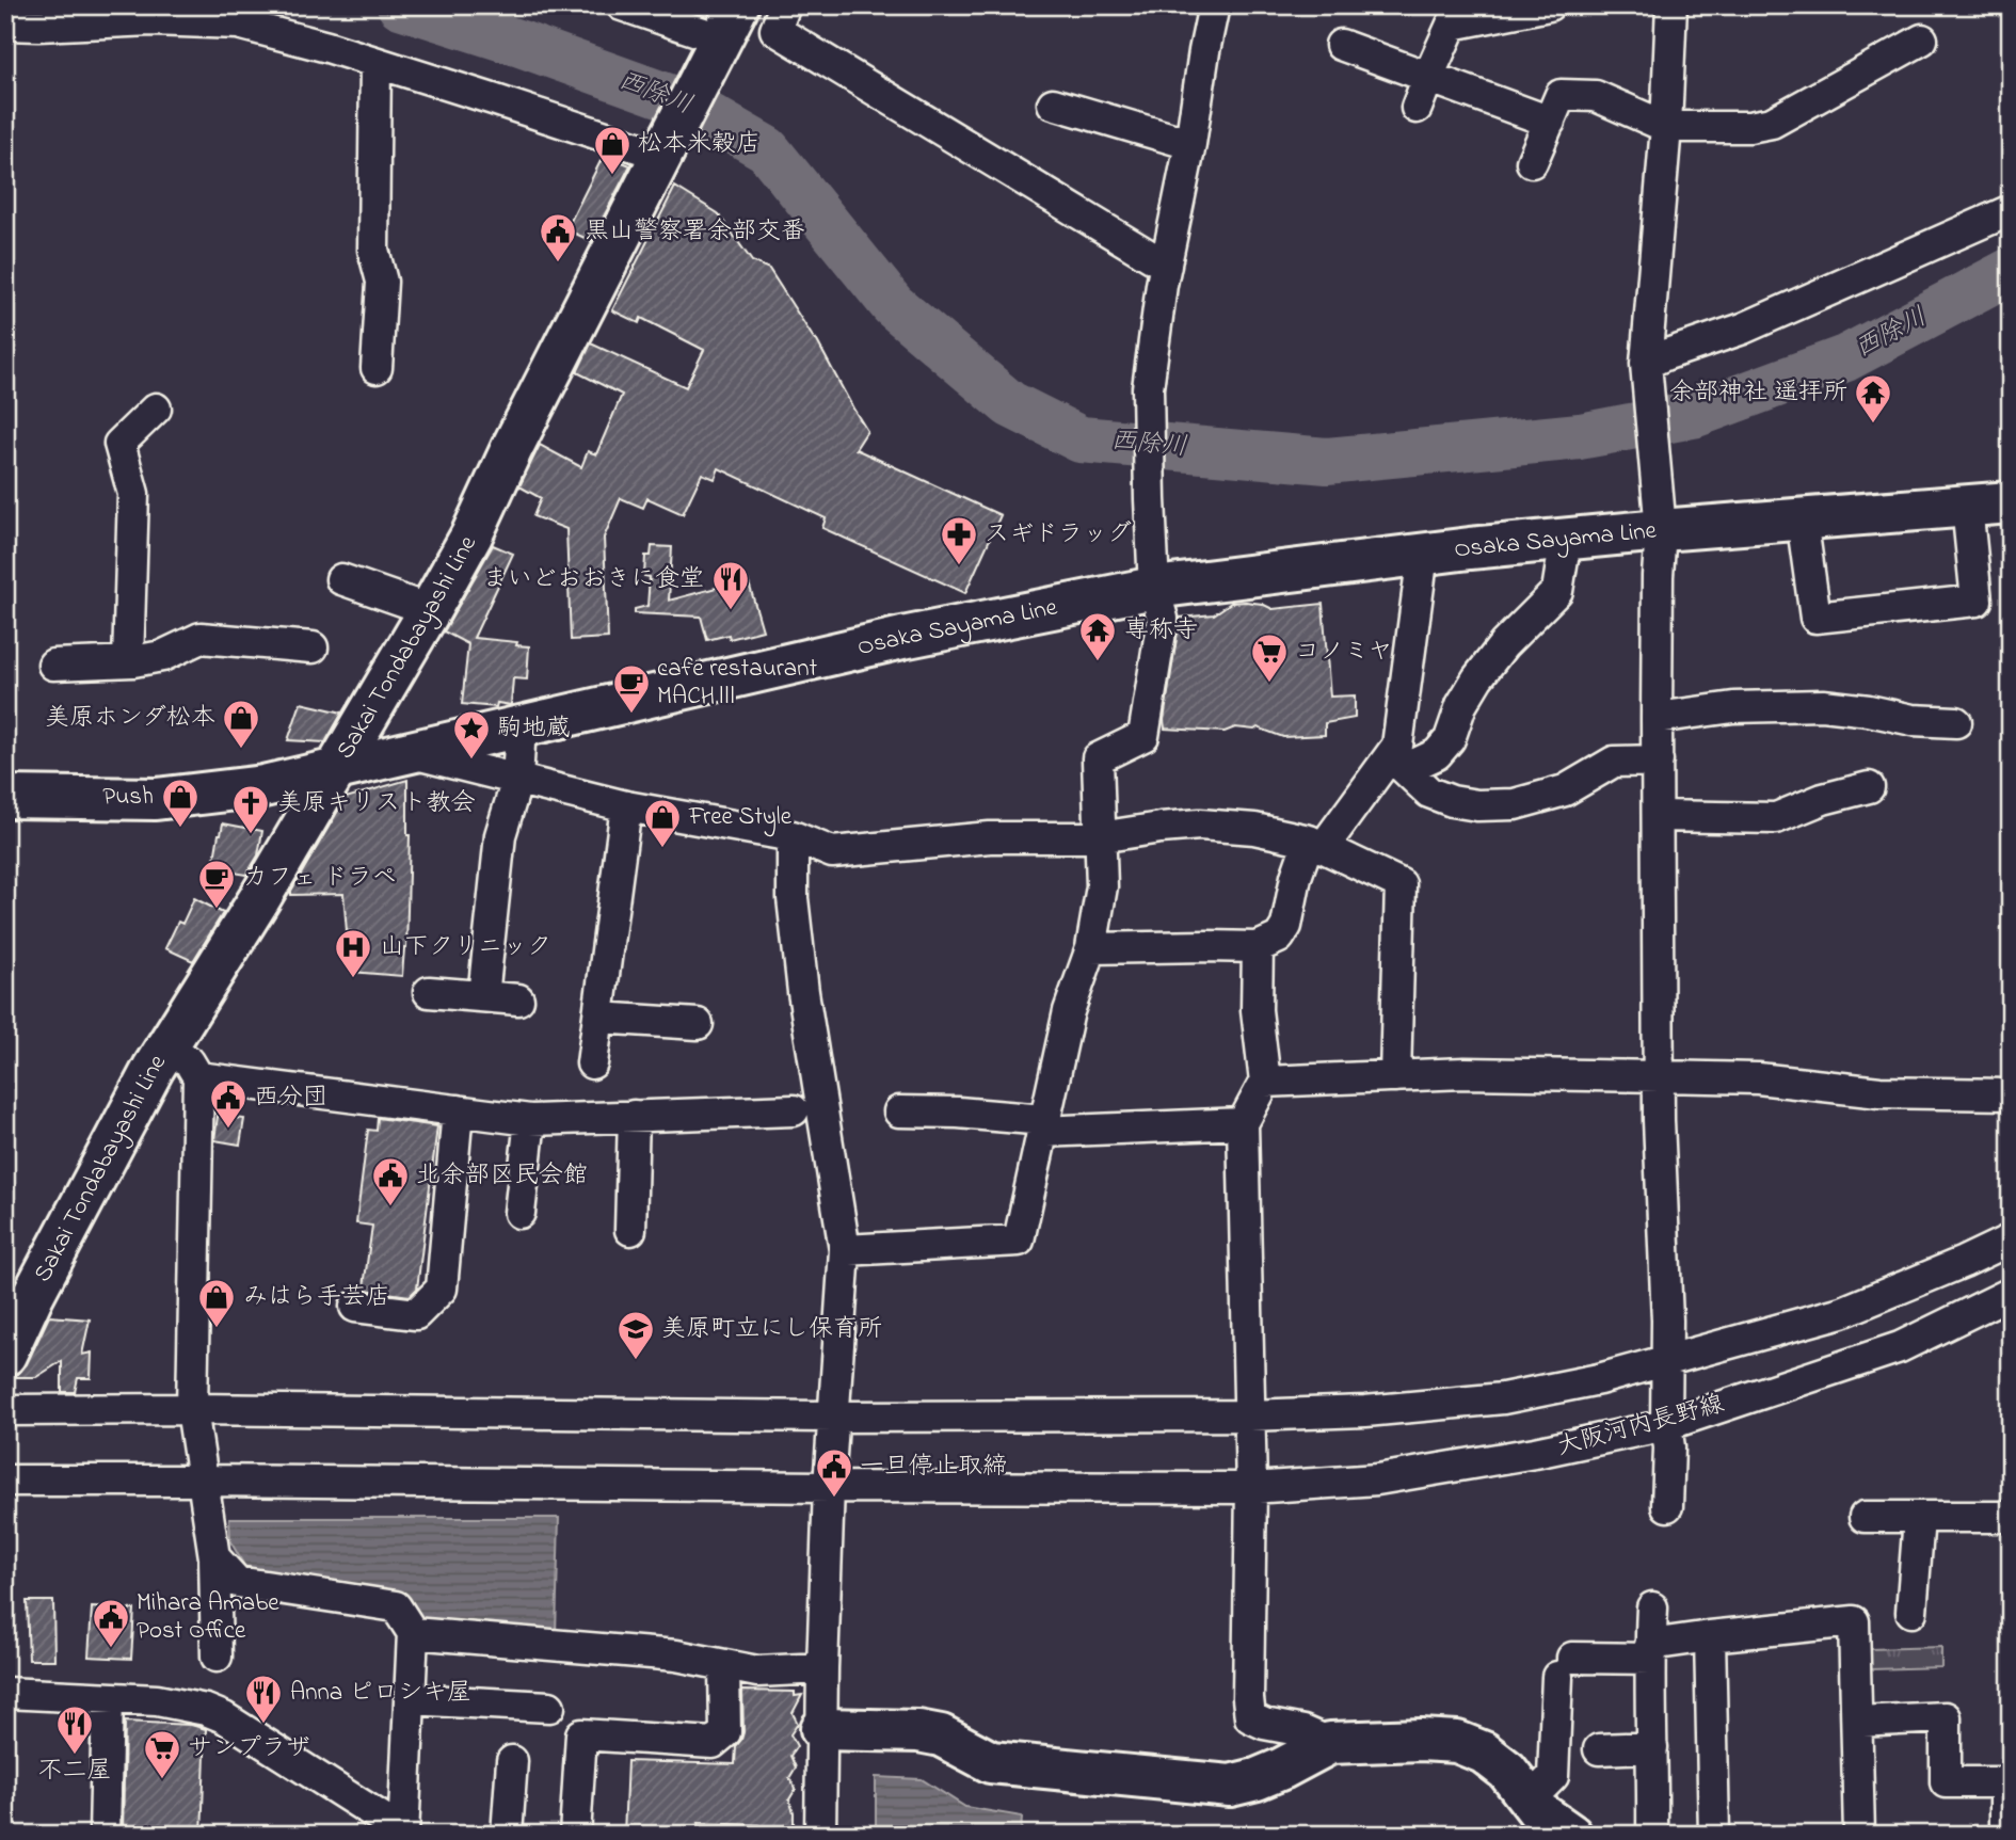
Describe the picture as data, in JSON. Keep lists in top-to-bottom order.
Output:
{
  "streets": {
    "main road": ["Osaka Sayama Line", "Sakai Tondabayashi Line"],
    "street": ["大阪河内長野線"]
  },
  "crossings": [
    ["Osaka Sayama Line", "Sakai Tondabayashi Line"]
  ],
  "water": ["西除川"],
  "places": {
    "shop": [
      "松本米穀店",
      "美原ホンダ松本",
      "Push",
      "Free Style",
      "みはら手芸店"
    ],
    "public building": [
      "黒山警察署余部交番",
      "西分団",
      "北余部区民会館",
      "一旦停止取締",
      "Mihara Amabe Post Office"
    ],
    "temple": ["余部神社 遥拝所", "専称寺"],
    "pharmacy": ["スギドラッグ"],
    "restaurant": ["まいどおおきに食堂", "Anna ピロシキ屋", "不二屋"],
    "supermarket": ["コノミヤ", "サンプラザ"],
    "cafe": ["cafe restaurant MACHⅢ", "カフェ ドラペ"],
    "place": ["駒地蔵"],
    "church": ["美原キリスト教会"],
    "hospital": ["山下クリニック"],
    "school or university": ["美原町立にし保育所"]
  }
}
